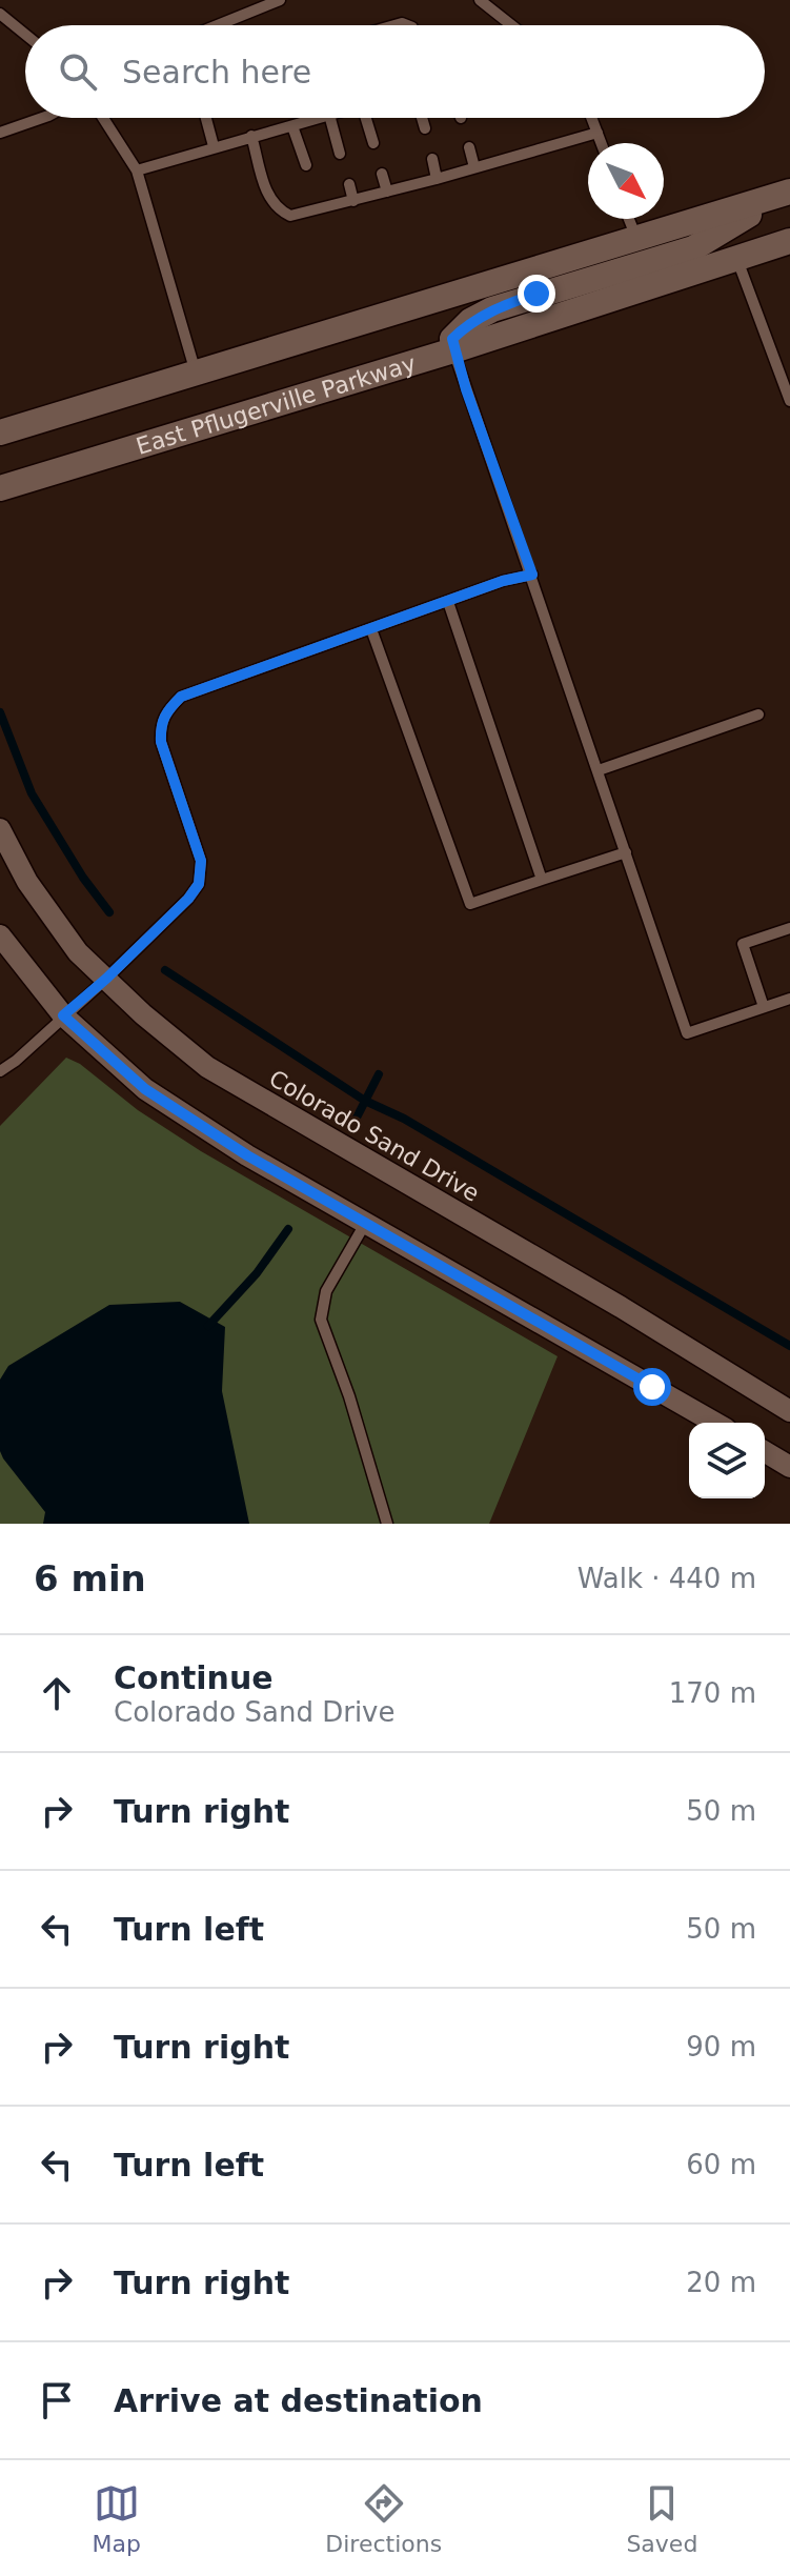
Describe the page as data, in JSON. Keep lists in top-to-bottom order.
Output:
{
  "streets": {
    "street": ["East Pflugerville Parkway", "Colorado Sand Drive"]
  },
  "north": "bottom right",
  "page": {
    "search": "Search here",
    "heading": ["6 min", "Walk · 440 m"],
    "list": [
      ["Continue", "Colorado Sand Drive", "170 m"],
      ["Turn right", "50 m"],
      ["Turn left", "50 m"],
      ["Turn right", "90 m"],
      ["Turn left", "60 m"],
      ["Turn right", "20 m"],
      "Arrive at destination"
    ],
    "nav": ["Map", "Directions", "Saved"]
  }
}
